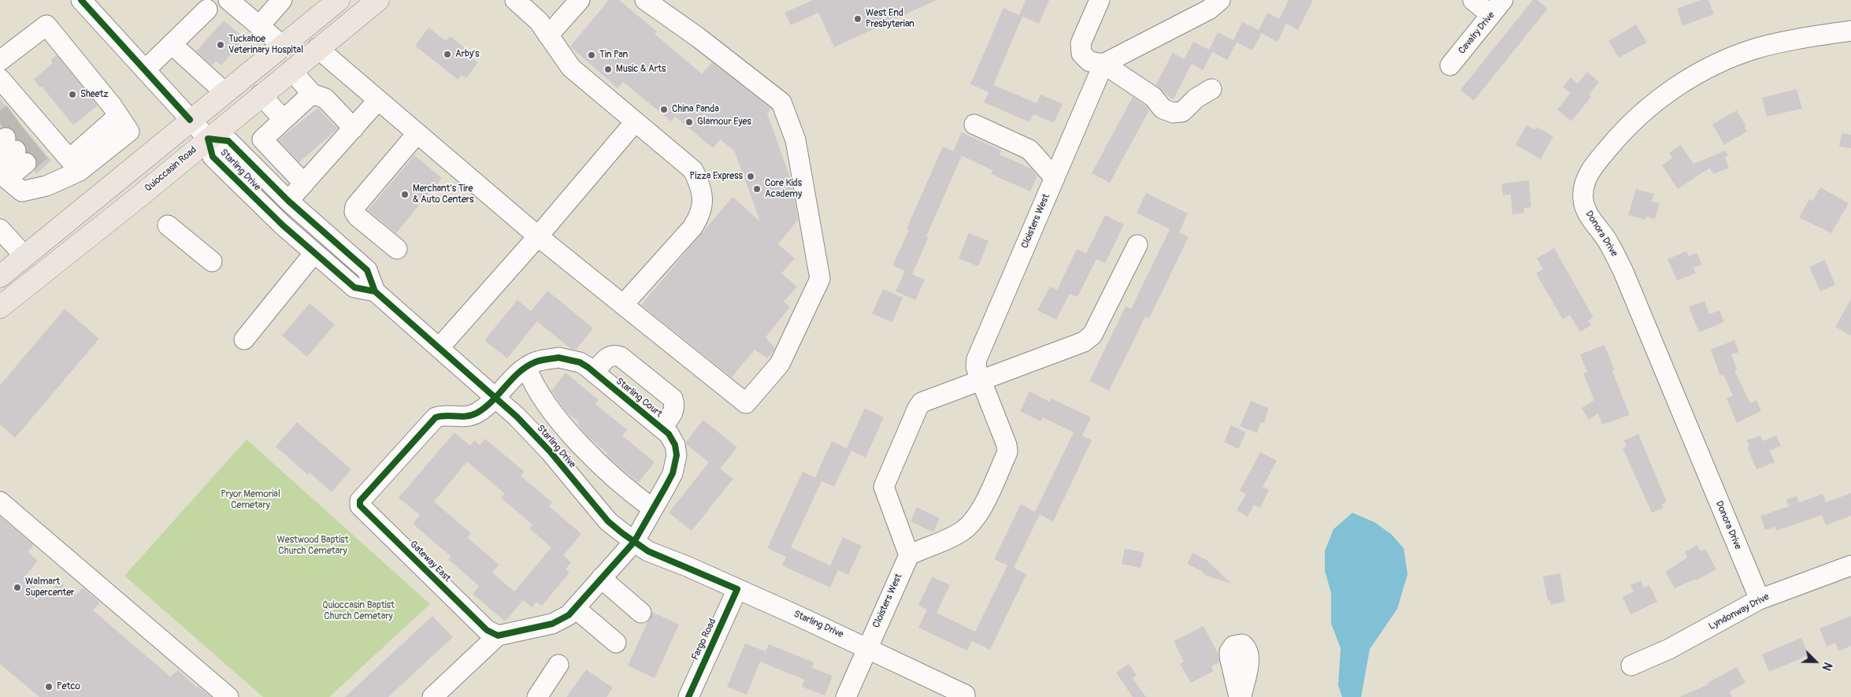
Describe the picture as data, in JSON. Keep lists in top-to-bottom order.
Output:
{
  "streets": {
    "main road": ["Quioccasin Road"],
    "street": [
      "Cavalry Drive",
      "Starling Drive",
      "Cloisters West",
      "Donora Drive",
      "Starling Court",
      "Gateway East",
      "Lyndonway Drive",
      "Fargo Road"
    ]
  },
  "crossings": [
    ["Quioccasin Road", "Starling Drive"],
    ["Starling Drive", "Cloisters West"],
    ["Starling Drive", "Starling Court"],
    ["Starling Drive", "Gateway East"],
    ["Starling Drive", "Fargo Road"],
    ["Donora Drive", "Lyndonway Drive"],
    ["Starling Court", "Gateway East"]
  ],
  "parks": ["Pryor Memorial Cemetary", "Westwood Baptist Church Cemetary", "Quioccasin Baptist Church Cemetary"],
  "places": [
    "West End Presbyterian",
    "Tuckahoe Veterinary Hospital",
    "Arby's",
    "Tin Pan",
    "Music & Arts",
    "Sheetz",
    "China Panda",
    "Glamour Eyes",
    "Pizza Express",
    "Core Kids Academy",
    "Merchant's Tire & Auto Centers",
    "Walmart Supercenter",
    "Petco"
  ],
  "north": "bottom right"
}
